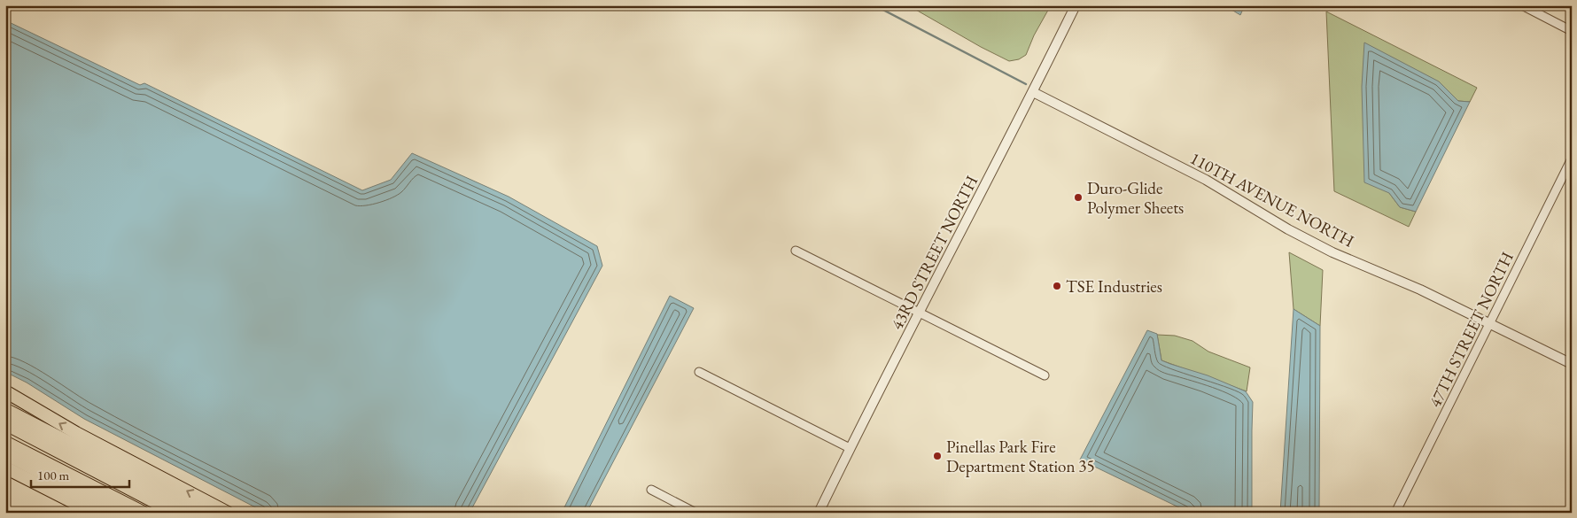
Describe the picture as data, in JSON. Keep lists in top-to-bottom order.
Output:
{
  "streets": {
    "street": ["110TH AVENUE NORTH", "43RD STREET NORTH", "47TH STREET NORTH"]
  },
  "crossings": [
    ["110TH AVENUE NORTH", "43RD STREET NORTH"],
    ["110TH AVENUE NORTH", "47TH STREET NORTH"]
  ],
  "places": ["Duro-Glide Polymer Sheets", "TSE Industries", "Pinellas Park Fire Department Station 35"],
  "scale_bar": "100 m"
}
